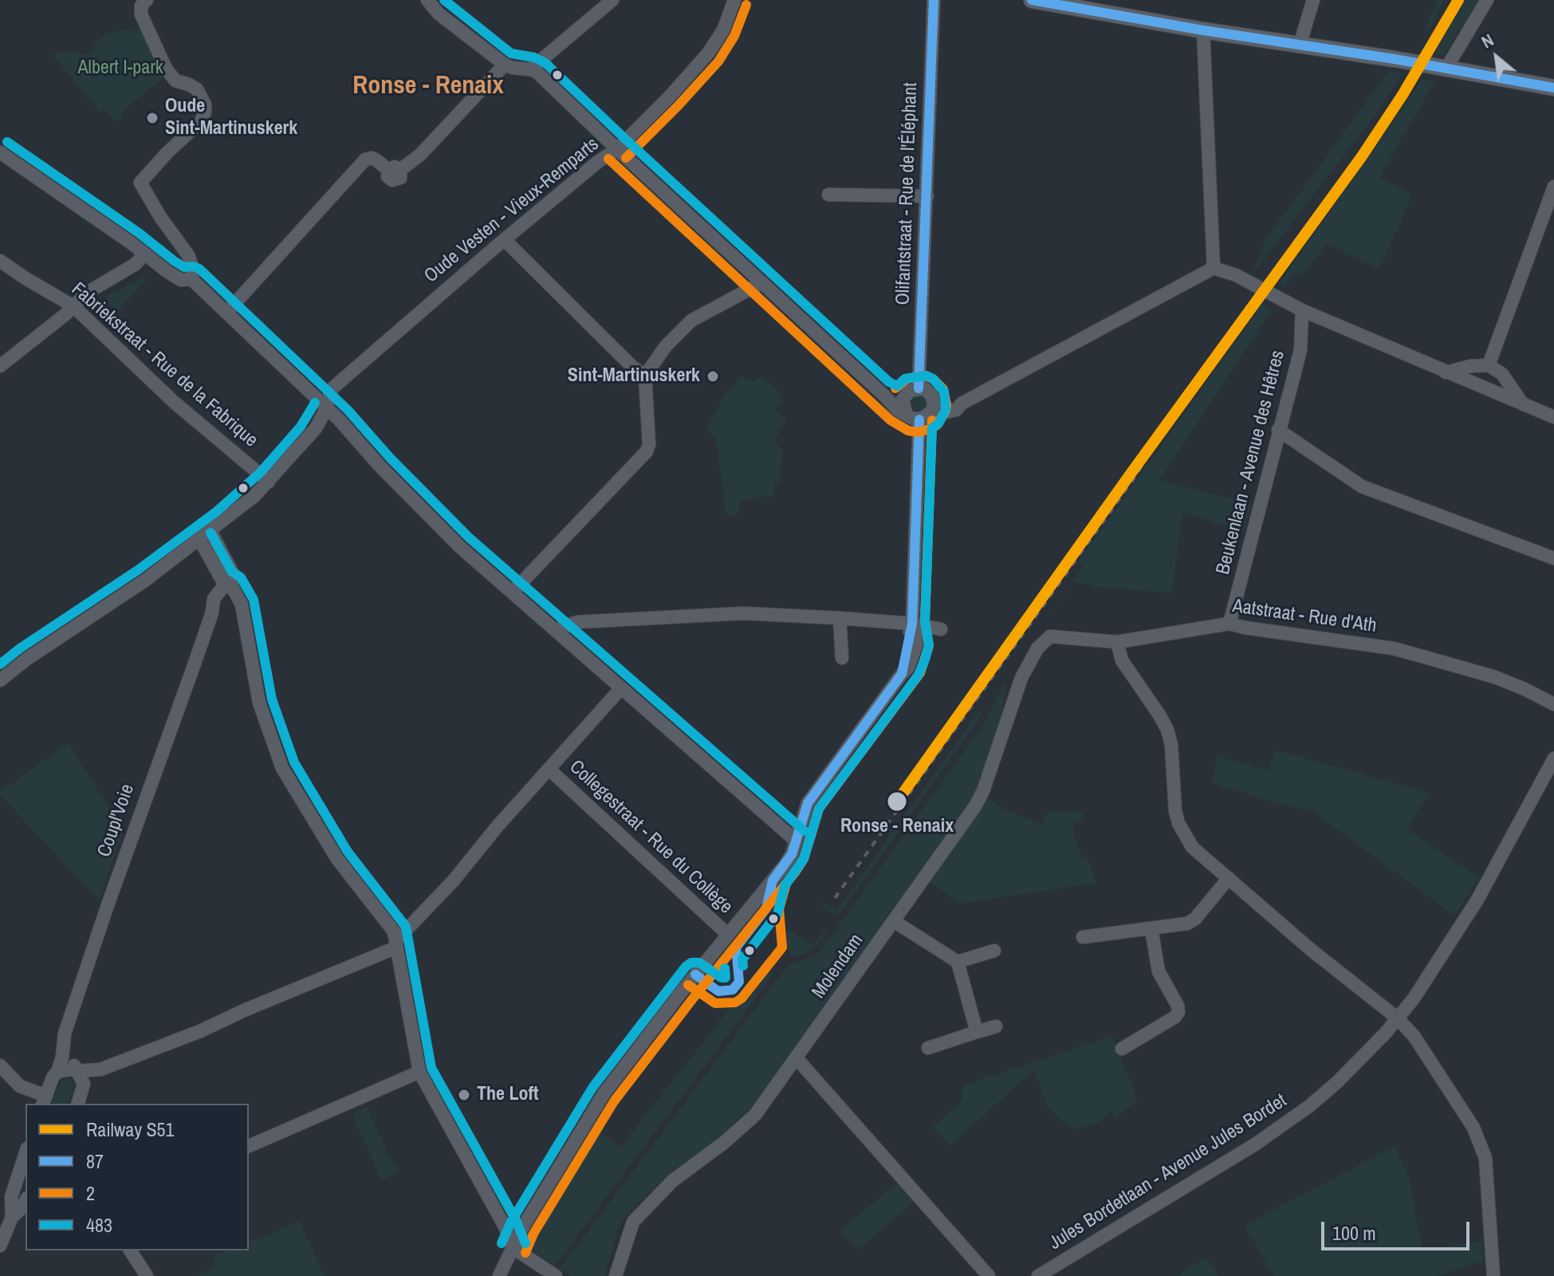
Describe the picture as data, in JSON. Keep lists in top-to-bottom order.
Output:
{
  "streets": {
    "street": [
      "Olifantstraat - Rue de l'Éléphant",
      "Oude Vesten - Vieux-Remparts",
      "Fabriekstraat - Rue de la Fabrique",
      "Beukenlaan - Avenue des Hêtres",
      "Aatstraat - Rue d'Ath",
      "Coupl'Voie",
      "Collegestraat - Rue du Collège",
      "Molendam",
      "Jules Bordetlaan - Avenue Jules Bordet"
    ]
  },
  "crossings": [
    ["Oude Vesten - Vieux-Remparts", "Fabriekstraat - Rue de la Fabrique"],
    ["Beukenlaan - Avenue des Hêtres", "Aatstraat - Rue d'Ath"],
    ["Aatstraat - Rue d'Ath", "Molendam"]
  ],
  "districts": ["Ronse - Renaix"],
  "parks": ["Albert I-park"],
  "places": [
    "Oude Sint-Martinuskerk",
    "Sint-Martinuskerk",
    "Ronse - Renaix",
    "The Loft"
  ],
  "lines": [
    "rail line S51",
    "transit line 87",
    "transit line 483",
    "transit line 2"
  ],
  "legend": [
    "Railway S51",
    "87",
    "2",
    "483"
  ],
  "scale_bar": "100 m",
  "north": "top left"
}
